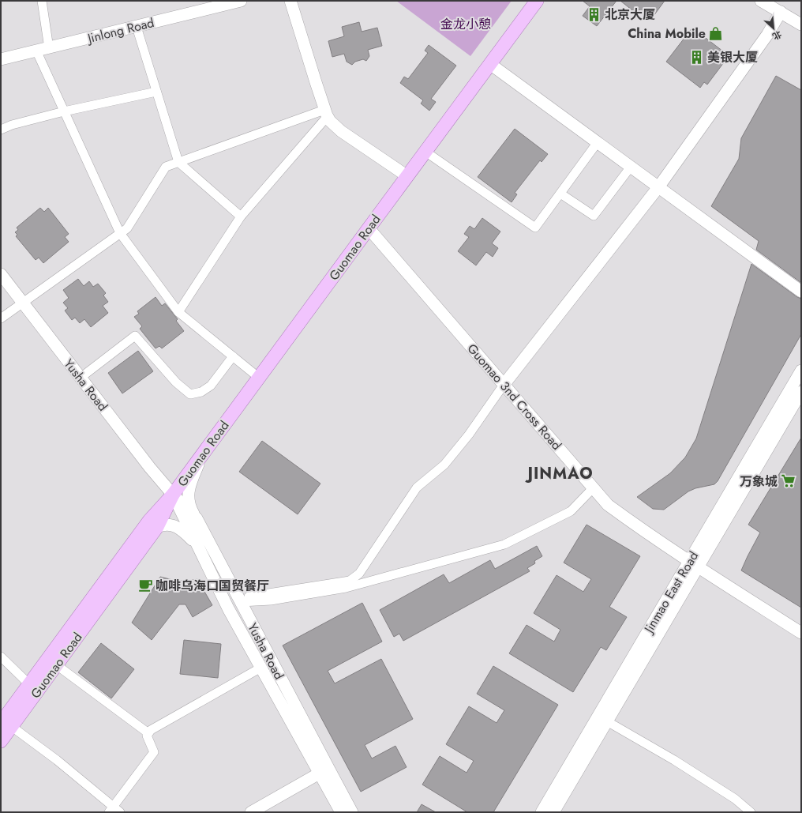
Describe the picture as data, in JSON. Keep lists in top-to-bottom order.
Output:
{
  "streets": {
    "main road": [
      "Jinlong Road",
      "Guomao Road",
      "Yusha Road",
      "Guomao 3nd Cross Road",
      "Jinmao East Road"
    ]
  },
  "crossings": [
    ["Guomao Road", "Yusha Road"],
    ["Guomao Road", "Guomao 3nd Cross Road"],
    ["Guomao 3nd Cross Road", "Jinmao East Road"]
  ],
  "districts": ["JINMAO"],
  "parks": ["金龙小憩"],
  "places": {
    "building": ["北京大厦", "美银大厦"],
    "shop": ["China Mobile"],
    "supermarket": ["万象城"],
    "cafe": ["咖啡乌海口国贸餐厅"]
  },
  "north": "bottom right"
}
